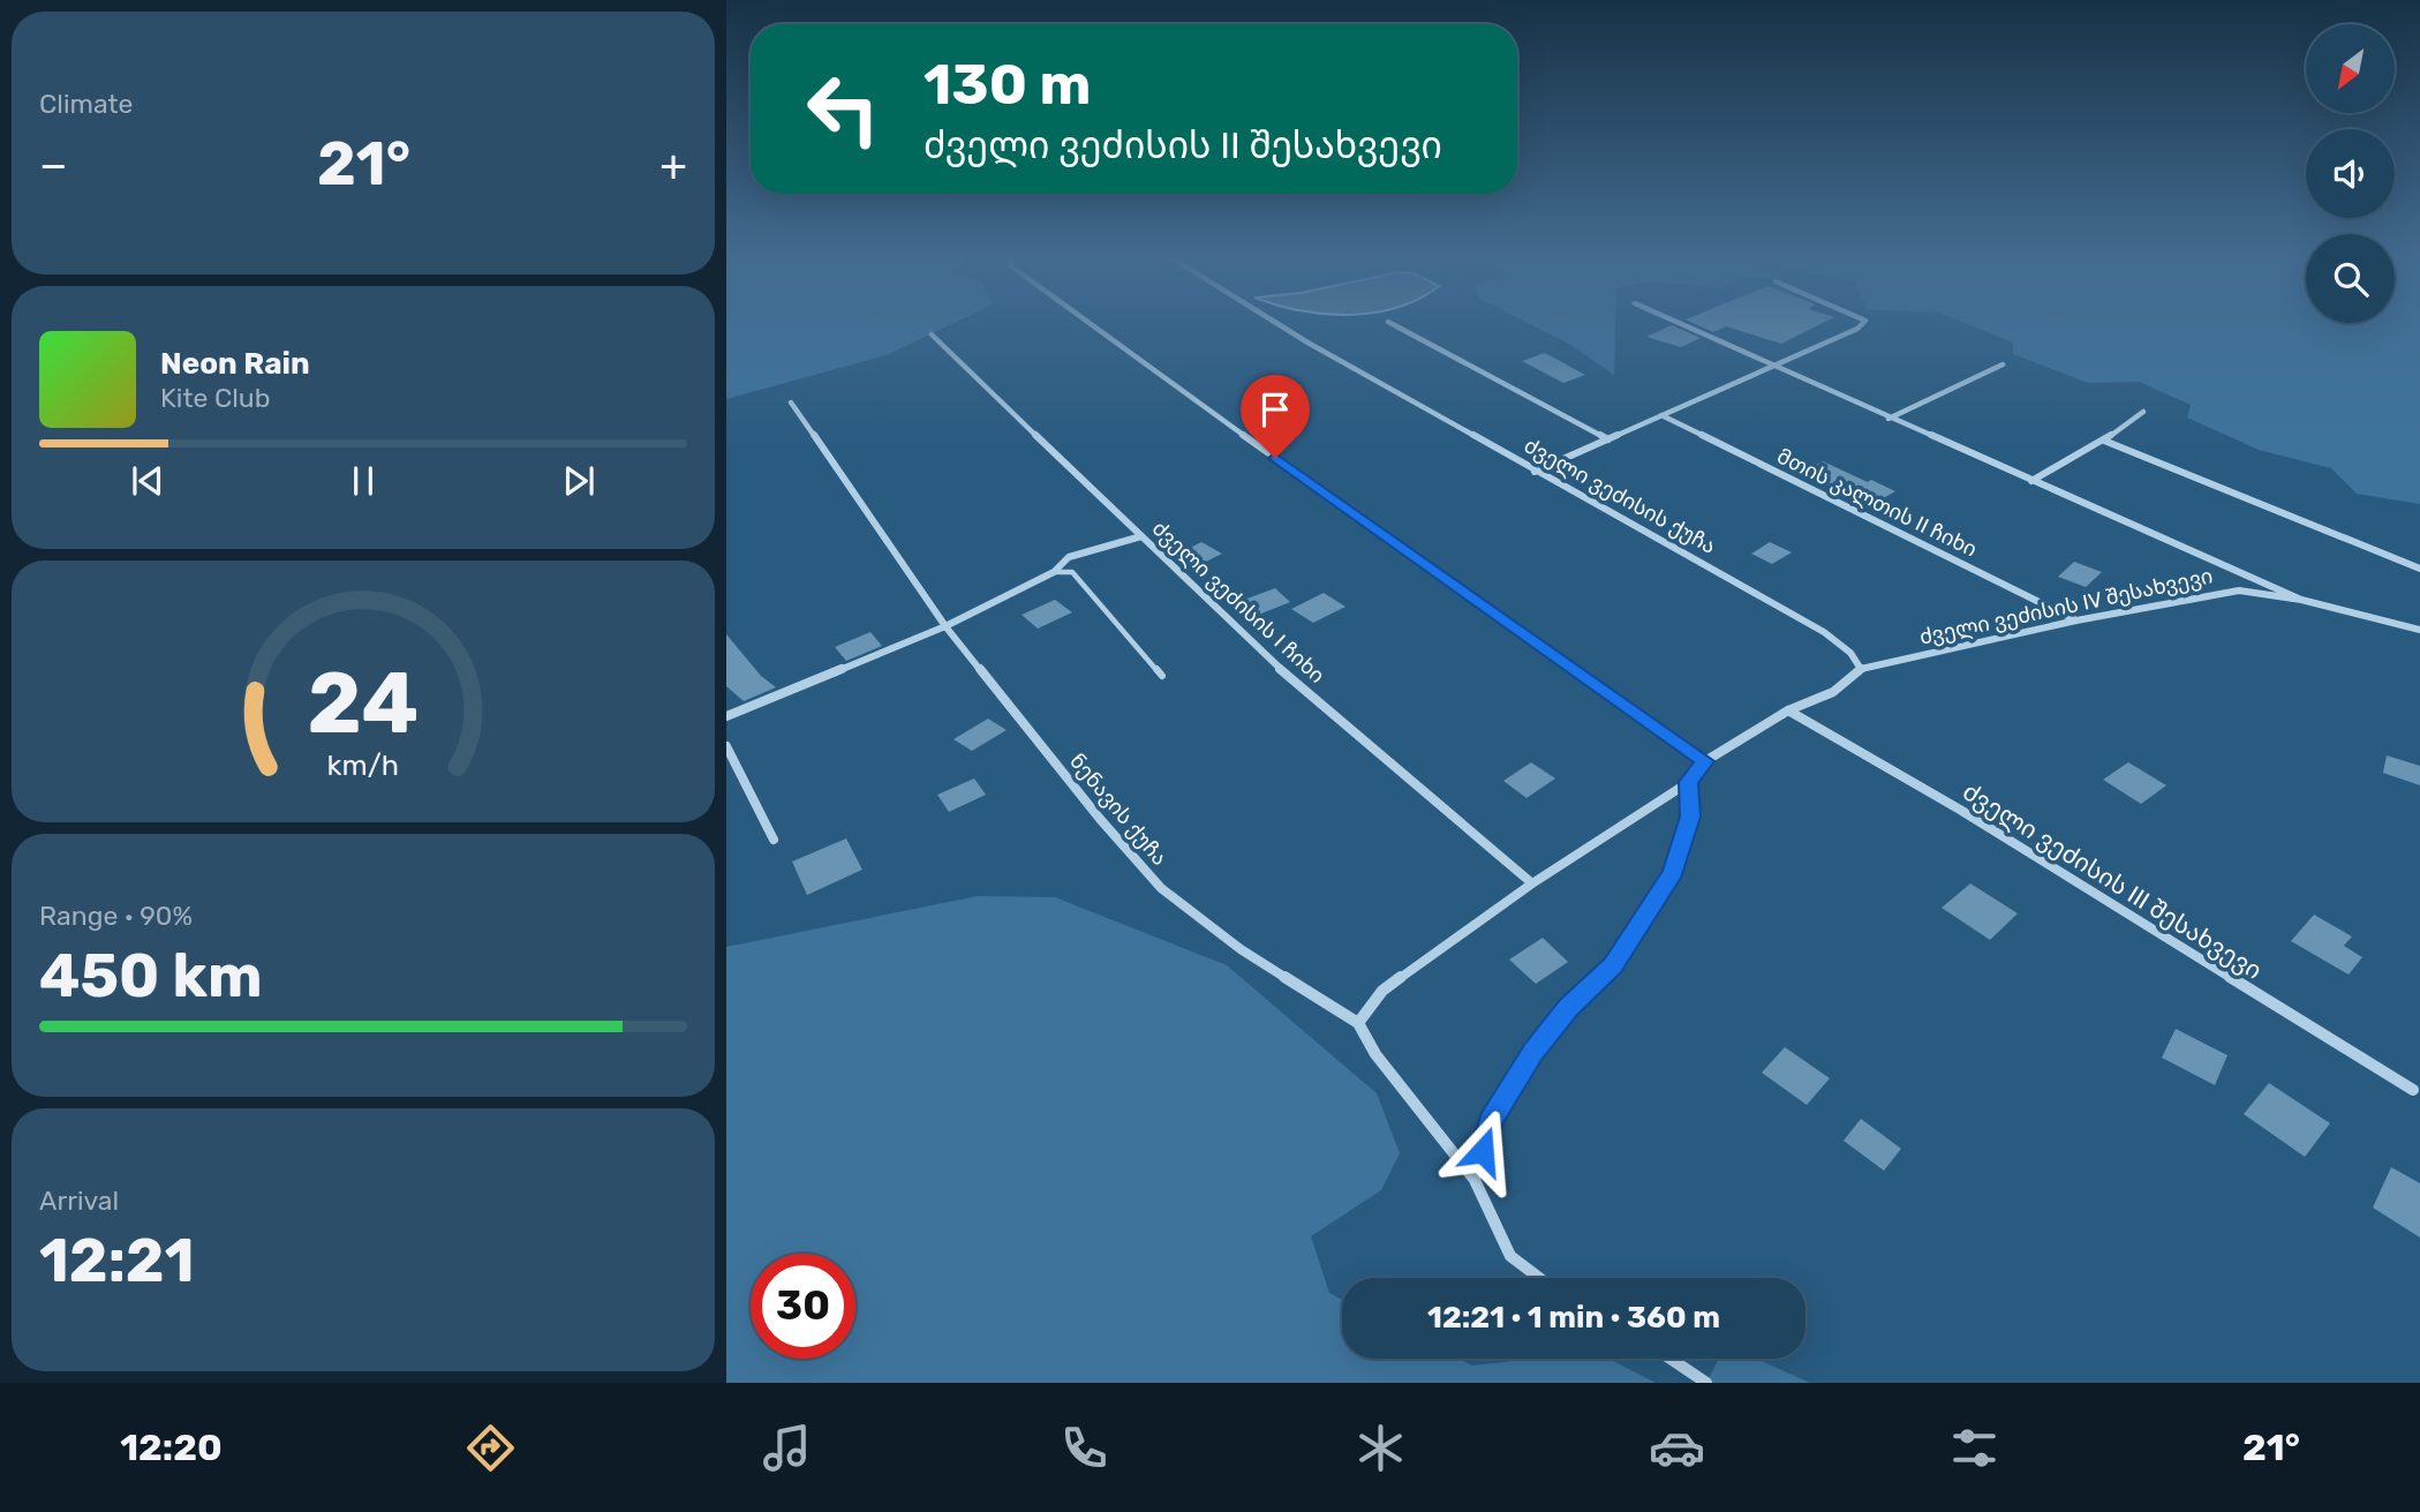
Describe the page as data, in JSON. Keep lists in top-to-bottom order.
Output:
{
  "streets": {
    "street": [
      "ძველი ვეძისის ქუჩა",
      "მთის კალთის II ჩიხი",
      "ძველი ვეძისის I ჩიხი",
      "ძველი ვეძისის IV შესახვევი",
      "ნენავის ქუჩა",
      "ძველი ვეძისის III შესახვევი"
    ]
  },
  "crossings": [
    ["ძველი ვეძისის ქუჩა", "ძველი ვეძისის IV შესახვევი"],
    ["მთის კალთის II ჩიხი", "ძველი ვეძისის IV შესახვევი"]
  ],
  "north": "bottom left",
  "page": {
    "tile": [
      "Climate",
      ["Range · 90%", "450 km"],
      ["Arrival", "12:21"]
    ],
    "turn": ["130 m", "ძველი ვეძისის II შესახვევი"],
    "heat": ["−", "21°", "+"],
    "song": ["Neon Rain", "Kite Club"],
    "limit": "30",
    "trip": "12:21 · 1 min · 360 m",
    "tabs": ["12:20", "21°"],
    "gauge": ["24", "km/h"]
  }
}
